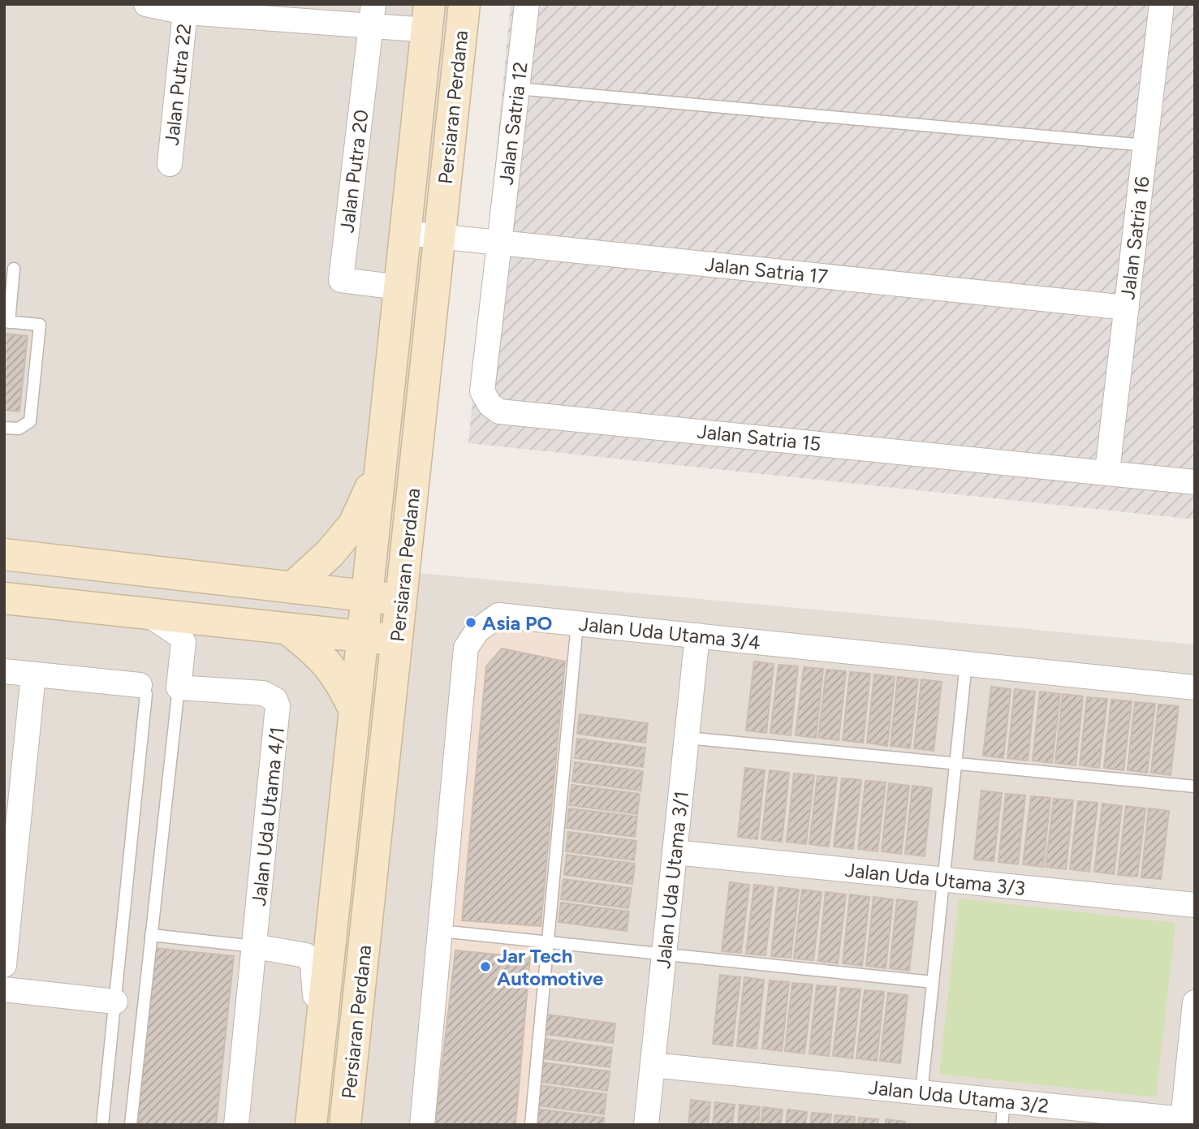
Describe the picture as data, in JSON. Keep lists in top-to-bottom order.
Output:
{
  "streets": {
    "main road": ["Persiaran Perdana"],
    "street": [
      "Jalan Putra 22",
      "Jalan Satria 12",
      "Jalan Putra 20",
      "Jalan Satria 16",
      "Jalan Satria 17",
      "Jalan Satria 15",
      "Jalan Uda Utama 3/4",
      "Jalan Uda Utama 4/1",
      "Jalan Uda Utama 3/3",
      "Jalan Uda Utama 3/1",
      "Jalan Uda Utama 3/2"
    ]
  },
  "crossings": [
    ["Persiaran Perdana", "Jalan Putra 20"],
    ["Persiaran Perdana", "Jalan Satria 17"],
    ["Jalan Satria 12", "Jalan Satria 17"],
    ["Jalan Satria 12", "Jalan Satria 15"],
    ["Jalan Satria 16", "Jalan Satria 17"],
    ["Jalan Satria 16", "Jalan Satria 15"],
    ["Jalan Satria 17", "Jalan Satria 15"],
    ["Jalan Uda Utama 3/4", "Jalan Uda Utama 3/1"],
    ["Jalan Uda Utama 3/3", "Jalan Uda Utama 3/1"],
    ["Jalan Uda Utama 3/1", "Jalan Uda Utama 3/2"]
  ],
  "places": ["Asia PO", "Jar Tech Automotive"]
}
